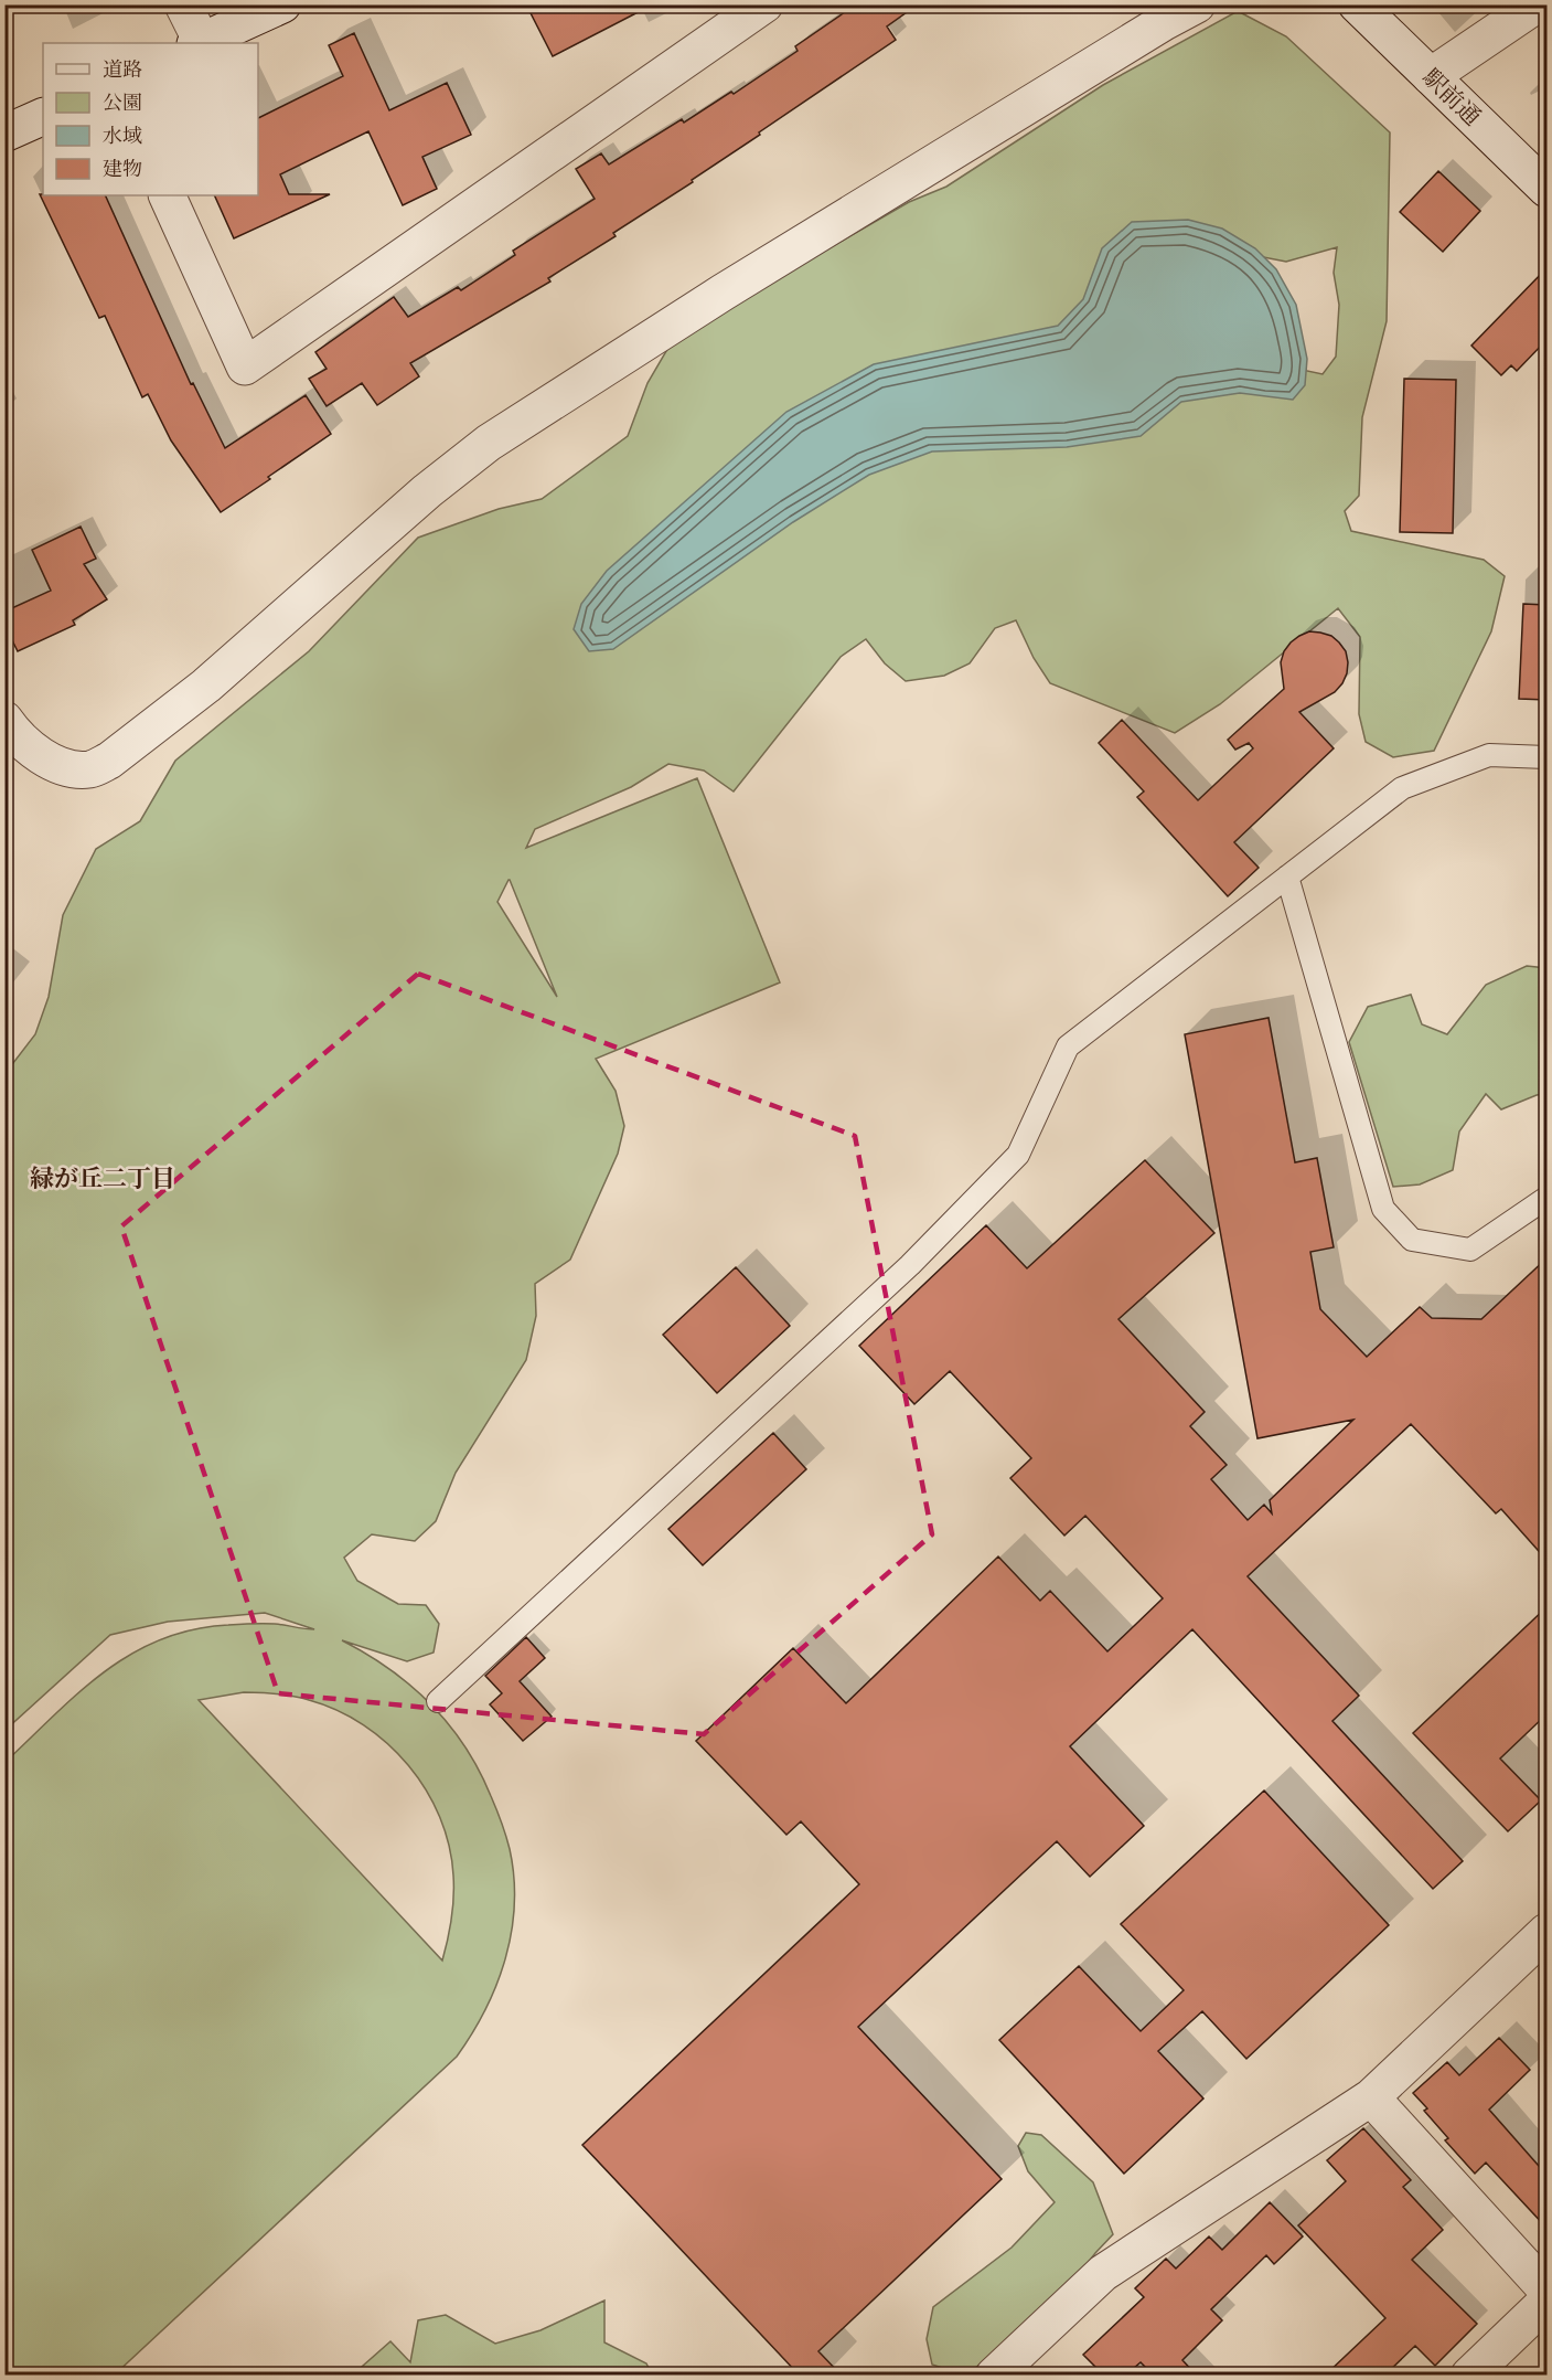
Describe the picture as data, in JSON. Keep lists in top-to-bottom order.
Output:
{
  "streets": {
    "street": ["駅前通"]
  },
  "districts": ["緑が丘二丁目"],
  "legend": [
    "道路",
    "公園",
    "水域",
    "建物"
  ]
}
